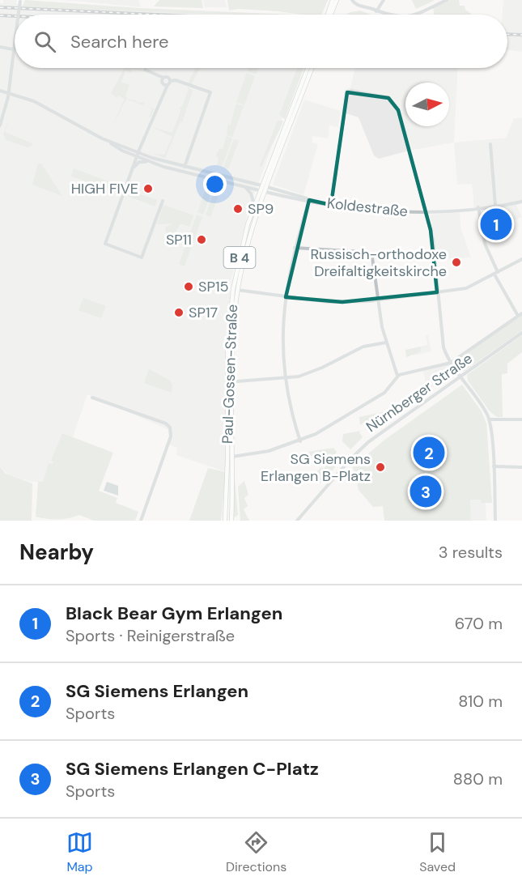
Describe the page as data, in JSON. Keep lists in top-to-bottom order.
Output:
{
  "streets": {
    "main road": ["Koldestraße", "B 4", "Paul-Gossen-Straße"],
    "street": ["Nürnberger Straße"]
  },
  "crossings": [
    ["Koldestraße", "Paul-Gossen-Straße"],
    ["B 4", "Paul-Gossen-Straße"]
  ],
  "places": [
    "HIGH FIVE",
    "SP9",
    "SP11",
    "Russisch-orthodoxe Dreifaltigkeitskirche",
    "SP15",
    "SP17",
    "SG Siemens Erlangen B-Platz"
  ],
  "north": "right",
  "page": {
    "search": "Search here",
    "pins": ["1", "2", "3"],
    "heading": ["Nearby", "3 results"],
    "list": [
      {
        "mark": "1",
        "name": "Black Bear Gym Erlangen",
        "note": "Sports · Reinigerstraße",
        "value": "670 m"
      },
      {
        "mark": "2",
        "name": "SG Siemens Erlangen",
        "note": "Sports",
        "value": "810 m"
      },
      {
        "mark": "3",
        "name": "SG Siemens Erlangen C-Platz",
        "note": "Sports",
        "value": "880 m"
      }
    ],
    "nav": ["Map", "Directions", "Saved"]
  }
}
